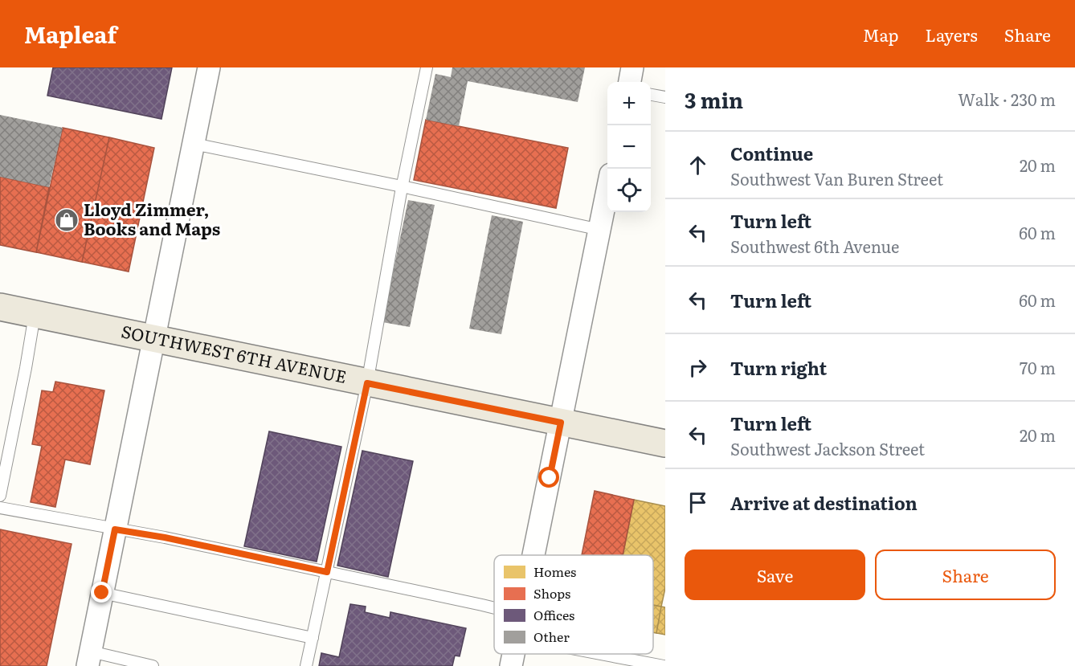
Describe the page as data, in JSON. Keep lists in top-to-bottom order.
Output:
{
  "streets": {
    "main road": ["SOUTHWEST 6TH AVENUE"]
  },
  "places": {
    "shop": ["Lloyd Zimmer, Books and Maps"]
  },
  "legend": [
    "Homes",
    "Shops",
    "Offices",
    "Other"
  ],
  "page": {
    "header": "Mapleaf",
    "nav": ["Map", "Layers", "Share"],
    "heading": ["3 min", "Walk · 230 m"],
    "map_buttons": ["+", "−"],
    "list": [
      ["Continue", "Southwest Van Buren Street", "20 m"],
      ["Turn left", "Southwest 6th Avenue", "60 m"],
      ["Turn left", "60 m"],
      ["Turn right", "70 m"],
      ["Turn left", "Southwest Jackson Street", "20 m"],
      "Arrive at destination"
    ],
    "buttons": ["Save", "Share"]
  }
}
